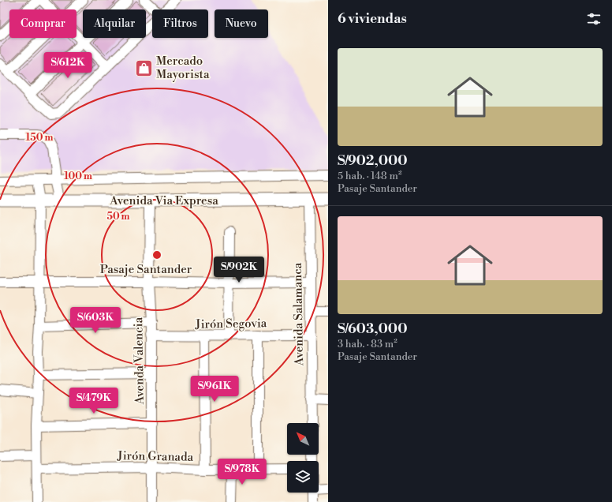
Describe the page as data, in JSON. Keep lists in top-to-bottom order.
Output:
{
  "streets": {
    "main road": ["Avenida Via Expresa"],
    "street": [
      "Pasaje Santander",
      "Avenida Salamanca",
      "Jirón Segovia",
      "Avenda Valencia",
      "Jirón Granada"
    ]
  },
  "crossings": [
    ["Avenida Via Expresa", "Avenida Salamanca"],
    ["Avenida Via Expresa", "Avenda Valencia"],
    ["Pasaje Santander", "Avenida Salamanca"],
    ["Pasaje Santander", "Avenda Valencia"],
    ["Avenida Salamanca", "Jirón Segovia"],
    ["Jirón Segovia", "Avenda Valencia"],
    ["Avenda Valencia", "Jirón Granada"]
  ],
  "places": {
    "shop": ["Mercado Mayorista"]
  },
  "north": "top left",
  "page": {
    "heading": "6 viviendas",
    "chip": [
      "Comprar",
      "Alquilar",
      "Filtros",
      "Nuevo"
    ],
    "list": [
      {
        "name": "S/902,000",
        "note": "5 hab. · 148 m² · Pasaje Santander"
      },
      {
        "name": "S/603,000",
        "note": "3 hab. · 83 m² · Pasaje Santander"
      }
    ],
    "price": [
      "S/612K",
      "S/902K",
      "S/603K",
      "S/961K",
      "S/479K",
      "S/978K"
    ]
  },
  "rings": ["150 m", "100 m", "50 m"]
}
